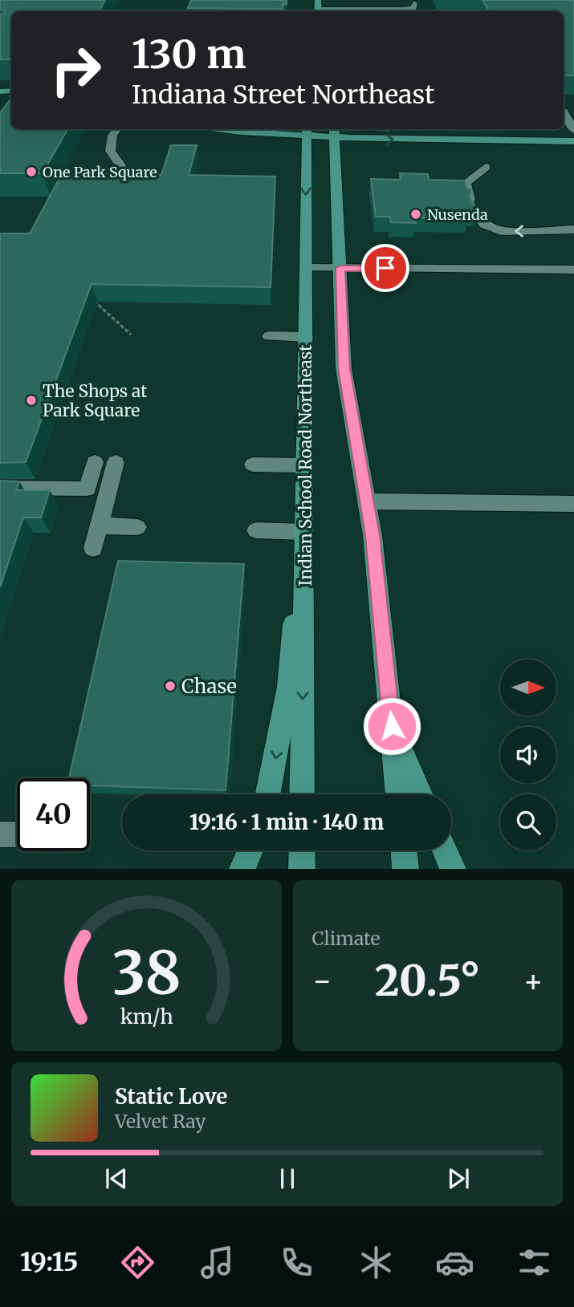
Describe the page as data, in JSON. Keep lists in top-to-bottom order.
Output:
{
  "streets": {
    "street": ["Indian School Road Northeast"]
  },
  "places": [
    "One Park Square",
    "Nusenda",
    "The Shops at Park Square",
    "Chase"
  ],
  "north": "right",
  "page": {
    "turn": ["130 m", "Indiana Street Northeast"],
    "limit": "40",
    "trip": "19:16 · 1 min · 140 m",
    "tile": "Climate",
    "heat": ["−", "20.5°", "+"],
    "song": ["Static Love", "Velvet Ray"],
    "tabs": "19:15",
    "gauge": ["38", "km/h"]
  }
}
